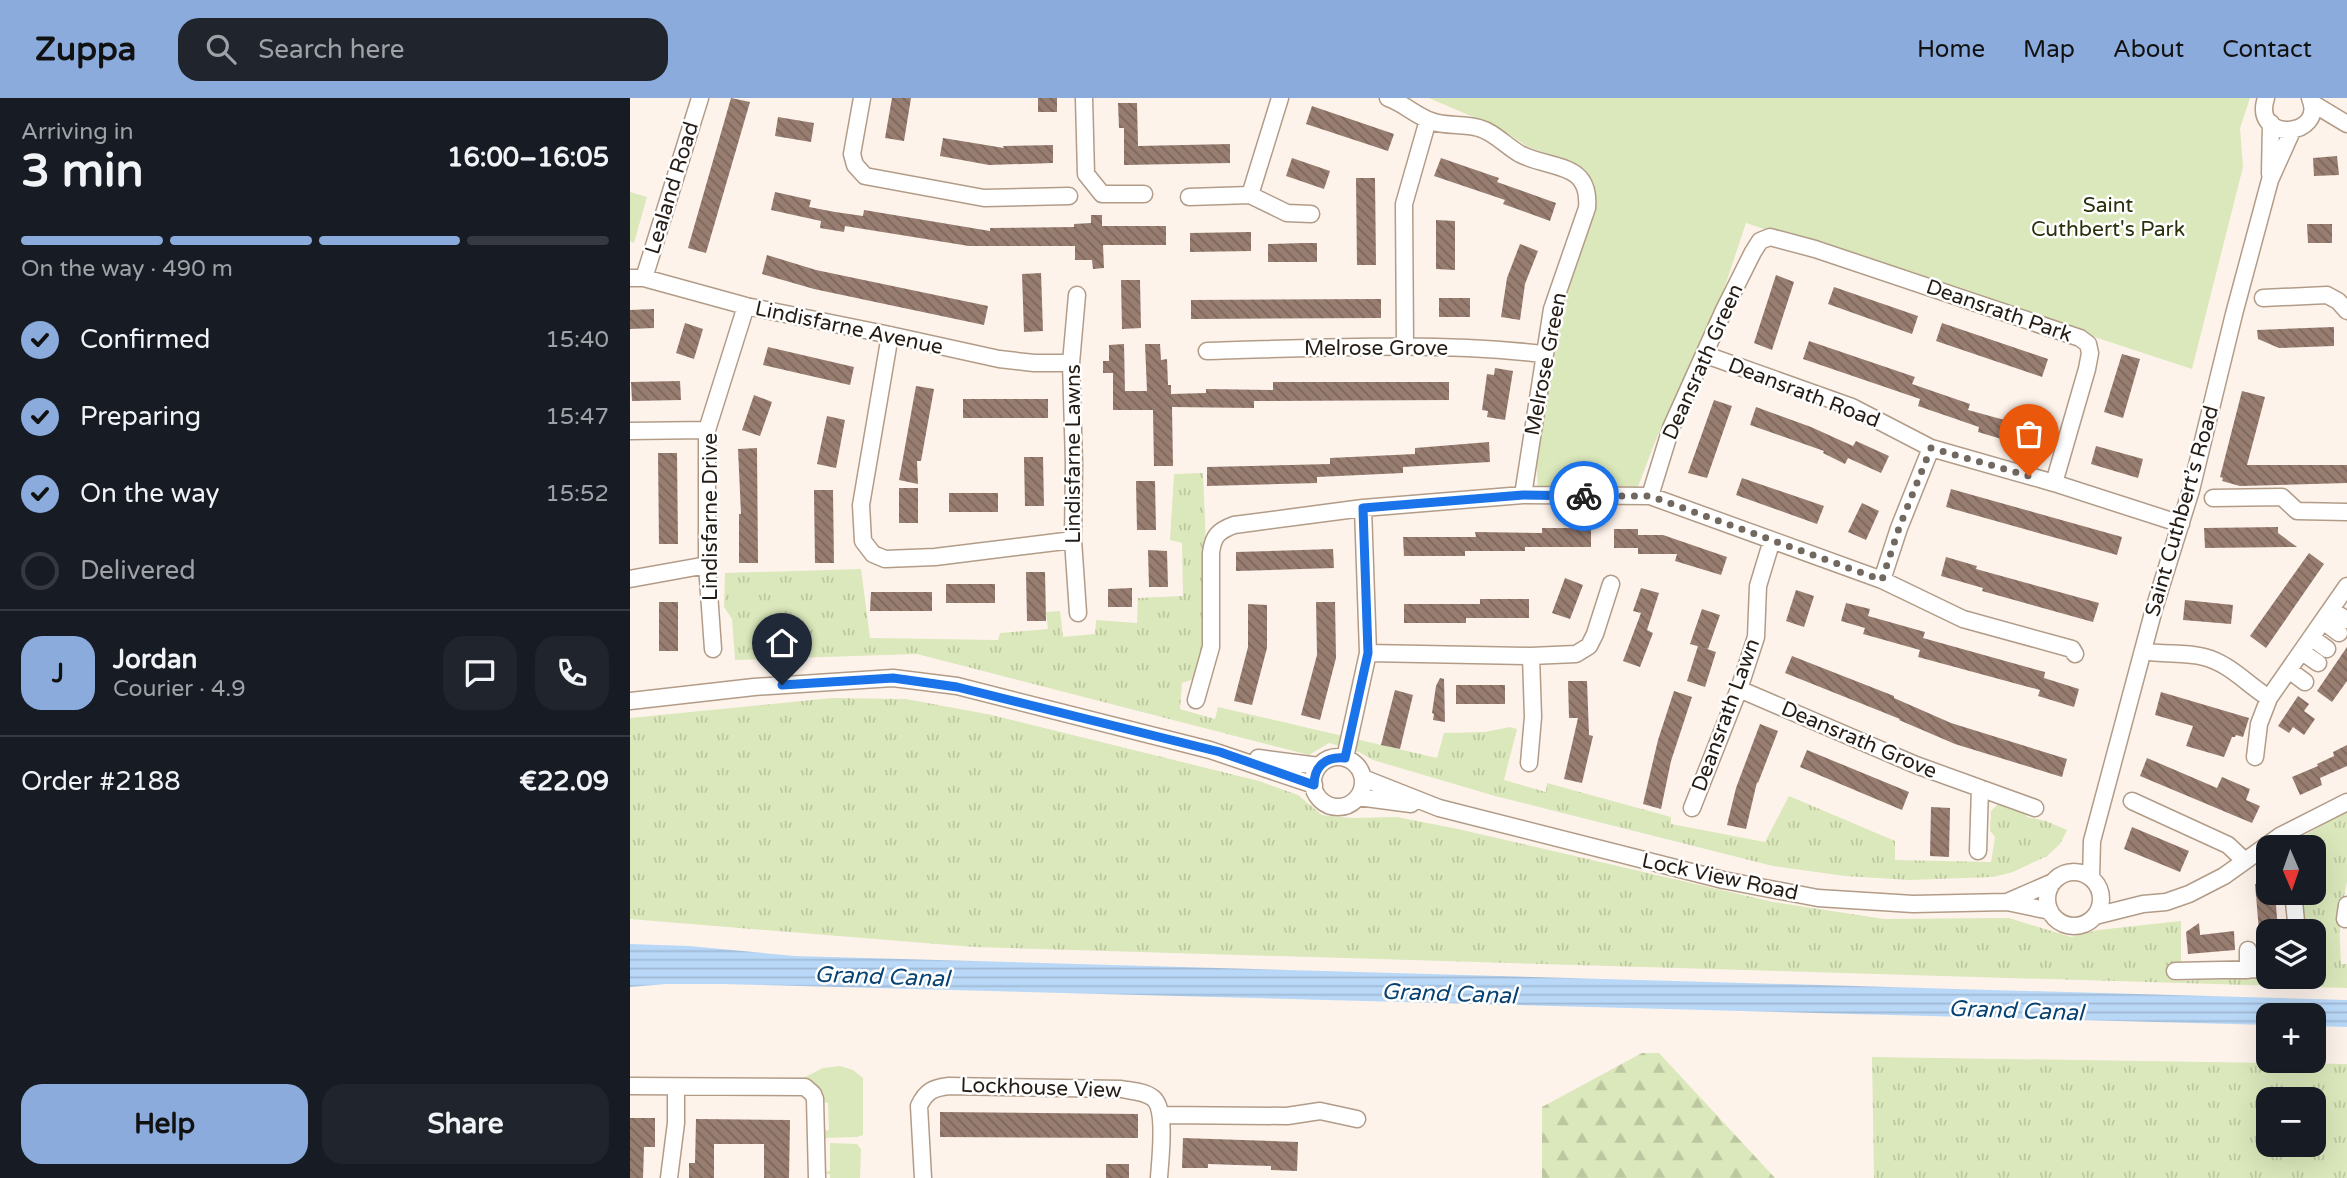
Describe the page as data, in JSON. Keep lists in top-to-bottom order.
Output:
{
  "streets": {
    "street": [
      "Lealand Road",
      "Deansrath Park",
      "Lindisfarne Avenue",
      "Melrose Grove",
      "Deansrath Green",
      "Melrose Green",
      "Deansrath Road",
      "Lindisfarne Lawns",
      "Saint Cuthbert’s Road",
      "Lindisfarne Drive",
      "Deansrath Lawn",
      "Deansrath Grove",
      "Lock View Road",
      "Lockhouse View"
    ]
  },
  "crossings": [
    ["Lealand Road", "Lindisfarne Avenue"],
    ["Deansrath Park", "Deansrath Green"],
    ["Deansrath Park", "Deansrath Road"],
    ["Lindisfarne Avenue", "Lindisfarne Lawns"],
    ["Lindisfarne Avenue", "Lindisfarne Drive"],
    ["Melrose Grove", "Melrose Green"],
    ["Deansrath Green", "Deansrath Road"],
    ["Deansrath Road", "Saint Cuthbert’s Road"],
    ["Saint Cuthbert’s Road", "Lock View Road"],
    ["Deansrath Lawn", "Deansrath Grove"]
  ],
  "water": ["Grand Canal"],
  "parks": ["Saint Cuthbert's Park"],
  "north": "bottom",
  "page": {
    "header": "Zuppa",
    "search": "Search here",
    "nav": [
      "Home",
      "Map",
      "About",
      "Contact"
    ],
    "heading": ["3 min", "Arriving in", "16:00–16:05"],
    "panel": [
      "Jordan",
      "Courier · 4.9",
      "Order #2188",
      "€22.09"
    ],
    "bar": "On the way · 490 m",
    "list": [
      ["Confirmed", "15:40"],
      ["Preparing", "15:47"],
      ["On the way", "15:52"],
      "Delivered"
    ],
    "round": "J",
    "map_buttons": ["+", "−"],
    "buttons": ["Help", "Share"]
  }
}
